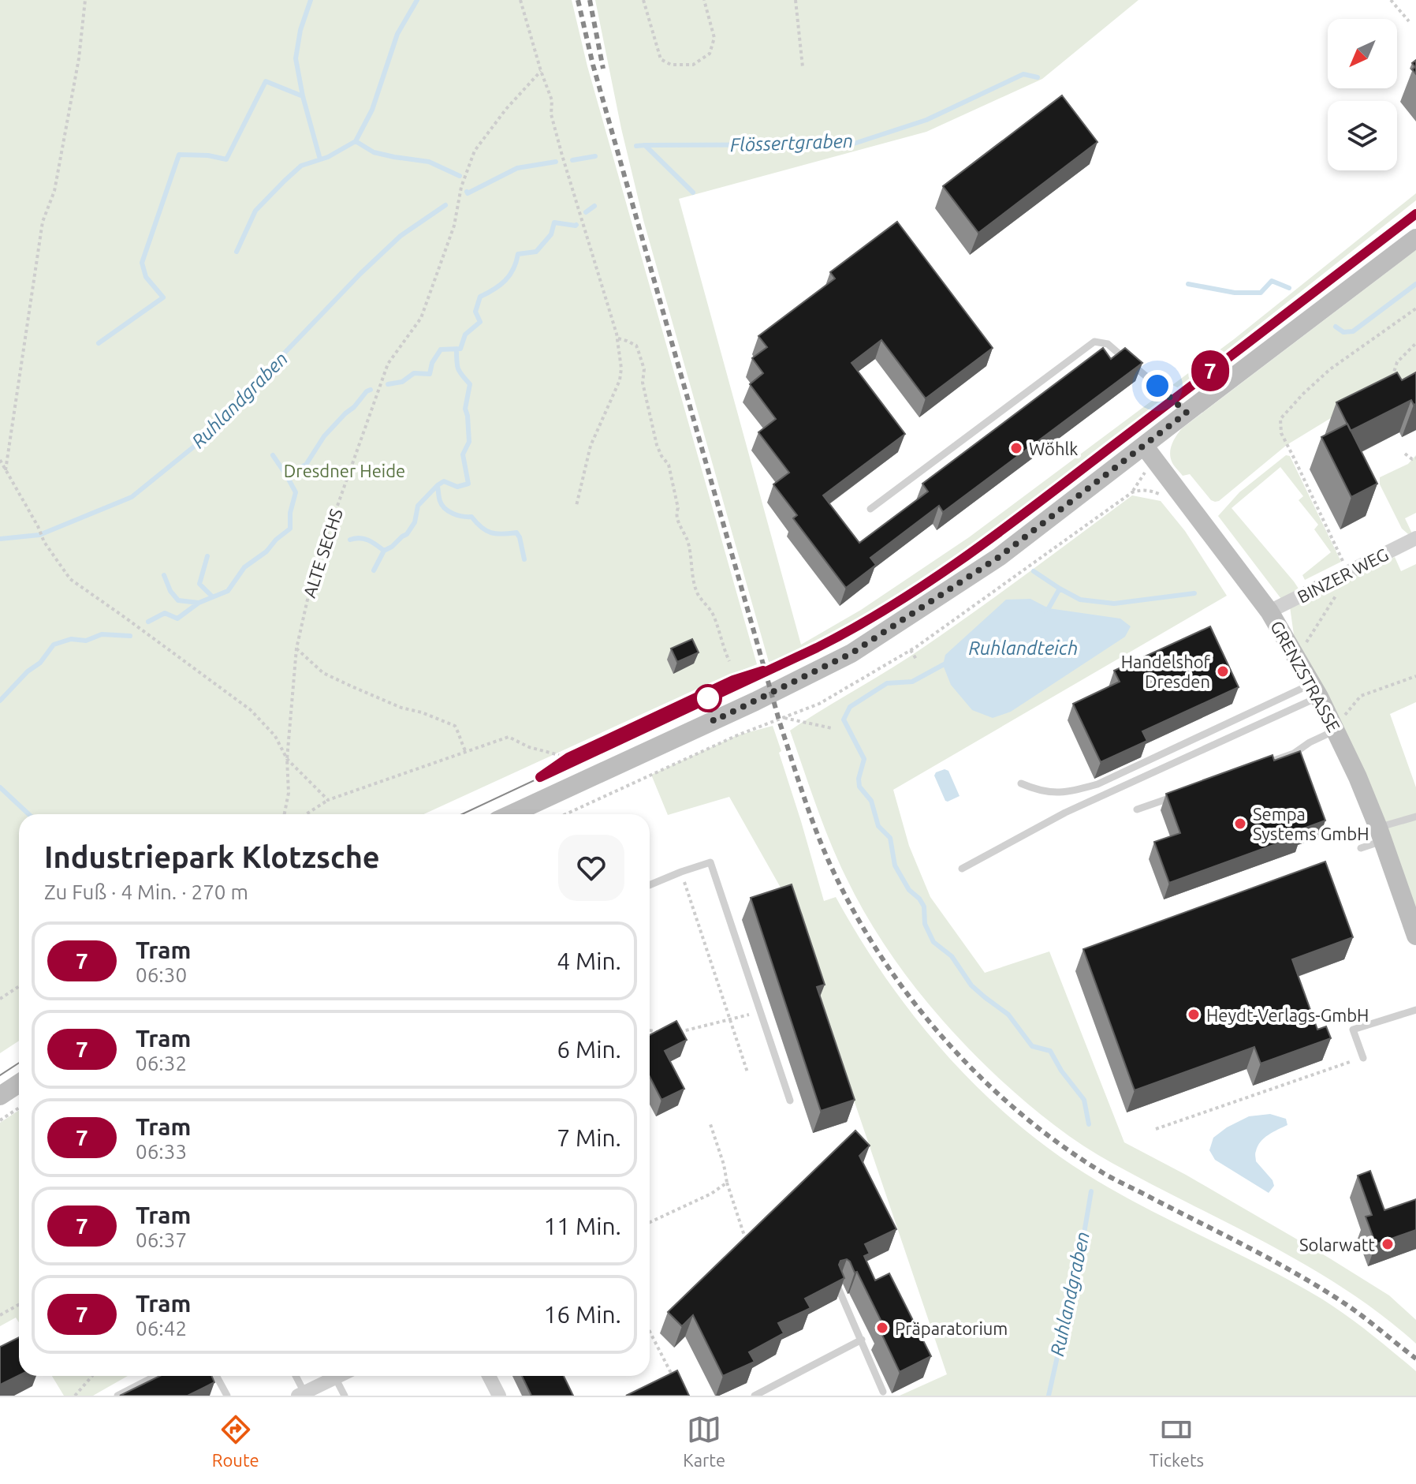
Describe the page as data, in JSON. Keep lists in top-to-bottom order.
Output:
{
  "streets": {
    "main road": ["GRENZSTRASSE"],
    "street": ["BINZER WEG"],
    "path": ["ALTE SECHS"]
  },
  "crossings": [
    ["BINZER WEG", "GRENZSTRASSE"]
  ],
  "water": ["Flössertgraben", "Ruhlandgraben", "Ruhlandteich"],
  "parks": ["Dresdner Heide"],
  "places": [
    "Wöhlk",
    "Handelshof Dresden",
    "Sempa Systems GmbH",
    "Heydt-Verlags-GmbH",
    "Solarwatt",
    "Präparatorium"
  ],
  "lines": ["tram line 7"],
  "north": "bottom left",
  "page": {
    "on_map": "7",
    "heading": ["Industriepark Klotzsche", "Zu Fuß · 4 Min. · 270 m"],
    "list": [
      {
        "mark": "7",
        "name": "Tram",
        "note": "06:30",
        "value": "4 Min."
      },
      {
        "mark": "7",
        "name": "Tram",
        "note": "06:32",
        "value": "6 Min."
      },
      {
        "mark": "7",
        "name": "Tram",
        "note": "06:33",
        "value": "7 Min."
      },
      {
        "mark": "7",
        "name": "Tram",
        "note": "06:37",
        "value": "11 Min."
      },
      {
        "mark": "7",
        "name": "Tram",
        "note": "06:42",
        "value": "16 Min."
      }
    ],
    "tabs": ["Route", "Karte", "Tickets"]
  }
}
